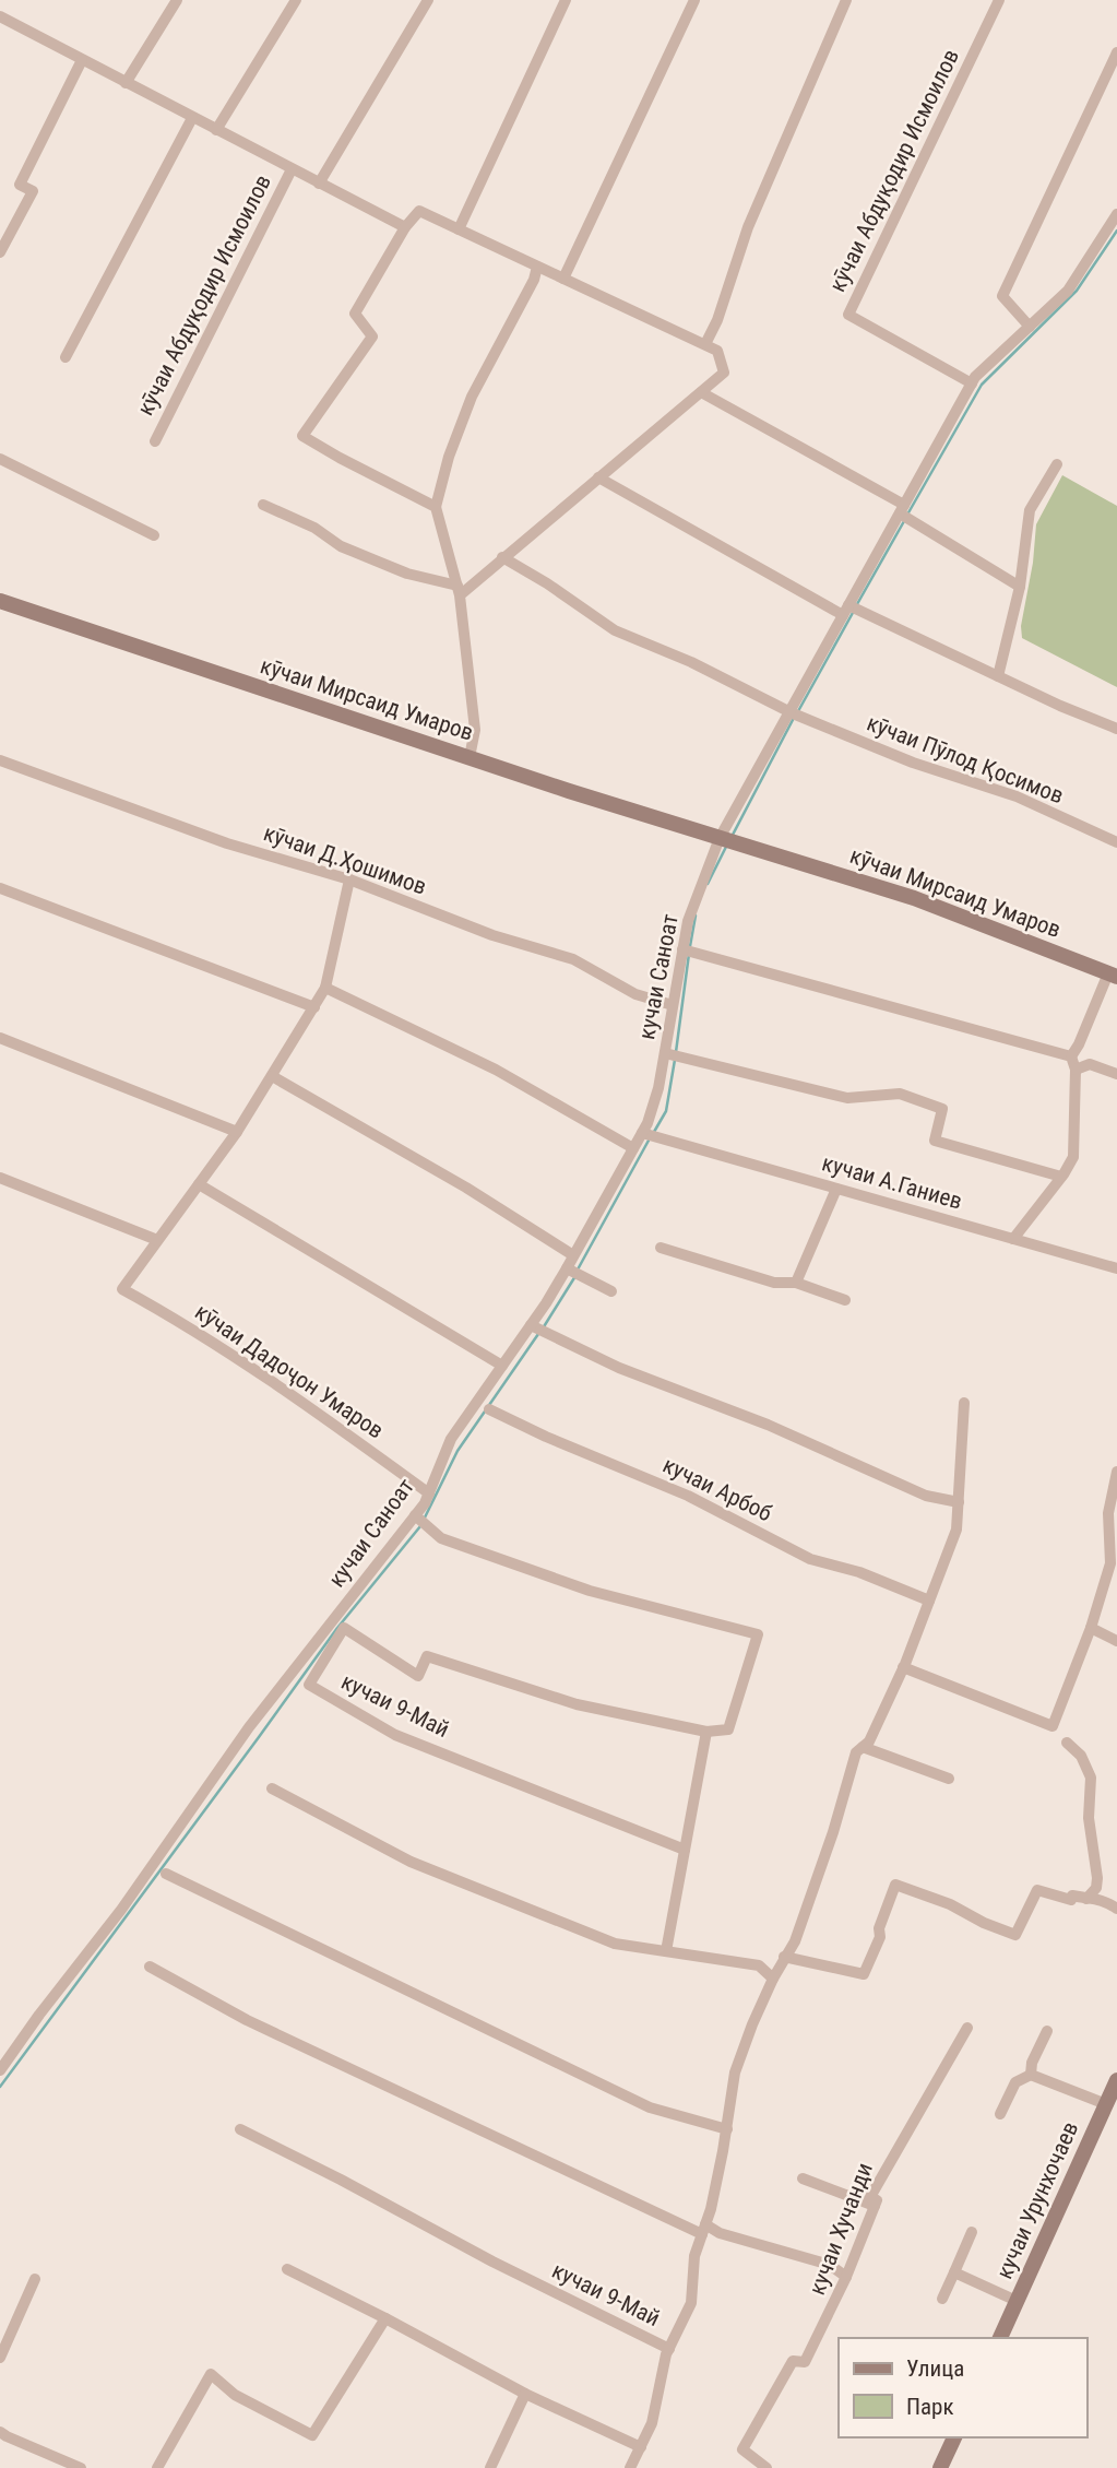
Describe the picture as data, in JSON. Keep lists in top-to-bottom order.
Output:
{
  "streets": {
    "street": [
      "кӯчаи Абдуқодир Исмоилов",
      "кӯчаи Мирсаид Умаров",
      "кӯчаи Пӯлод Қосимов",
      "кӯчаи Д.Ҳошимов",
      "кучаи Саноат",
      "кучаи А.Ганиев",
      "кӯчаи Дадоҷон Умаров",
      "кучаи Арбоб",
      "кучаи 9-Май",
      "кучаи Урунхочаев",
      "кучаи Хучанди"
    ]
  },
  "crossings": [
    ["кӯчаи Абдуқодир Исмоилов", "кучаи Саноат"],
    ["кӯчаи Мирсаид Умаров", "кучаи Саноат"],
    ["кӯчаи Пӯлод Қосимов", "кучаи Саноат"],
    ["кӯчаи Д.Ҳошимов", "кучаи Саноат"],
    ["кучаи Саноат", "кучаи А.Ганиев"],
    ["кучаи Саноат", "кӯчаи Дадоҷон Умаров"],
    ["кучаи Арбоб", "кучаи 9-Май"]
  ],
  "legend": ["Улица", "Парк"]
}
